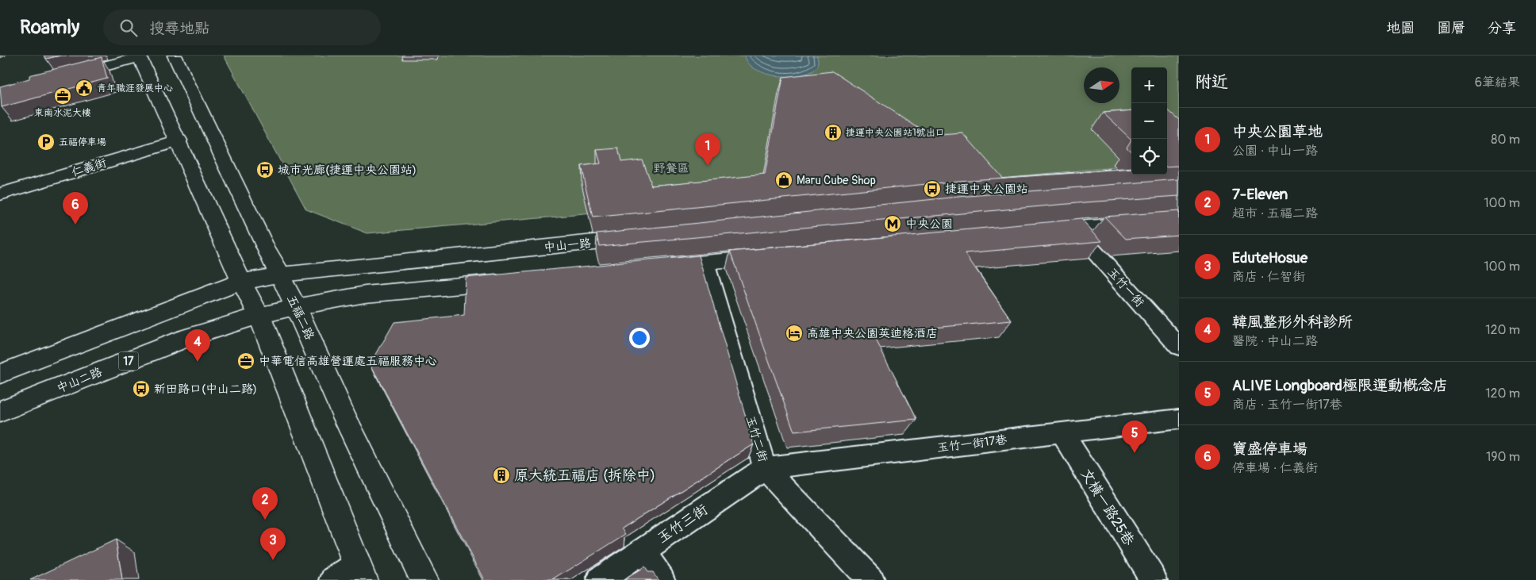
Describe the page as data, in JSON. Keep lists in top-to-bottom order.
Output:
{
  "streets": {
    "main road": [
      "仁義街",
      "中山一路",
      "五福二路",
      "17",
      "中山二路"
    ],
    "street": [
      "玉竹一街",
      "玉竹二街",
      "玉竹一街17巷",
      "文橫一路25巷",
      "玉竹三街"
    ]
  },
  "crossings": [
    ["中山一路", "五福二路"],
    ["五福二路", "中山二路"],
    ["玉竹二街", "玉竹一街17巷"],
    ["玉竹二街", "玉竹三街"],
    ["玉竹一街17巷", "文橫一路25巷"],
    ["玉竹一街17巷", "玉竹三街"]
  ],
  "parks": ["野餐區"],
  "places": {
    "public building": ["青年職涯發展中心"],
    "office": ["東南水泥大樓", "中華電信高雄營運處五福服務中心"],
    "building": ["捷運中央公園站1號出口", "原大統五福店 (拆除中)"],
    "parking": ["五福停車場"],
    "bus stop": ["城市光廊(捷運中央公園站)", "捷運中央公園站", "新田路口(中山二路)"],
    "shop": ["Maru Cube Shop"],
    "metro station": ["中央公園"],
    "hotel": ["高雄中央公園英迪格酒店"]
  },
  "north": "right",
  "page": {
    "header": "Roamly",
    "search": "搜尋地點",
    "nav": ["地圖", "圖層", "分享"],
    "heading": ["附近", "6筆結果"],
    "map_buttons": ["+", "−"],
    "list": [
      {
        "mark": "1",
        "name": "中央公園草地",
        "note": "公園 · 中山一路",
        "value": "80 m"
      },
      {
        "mark": "2",
        "name": "7-Eleven",
        "note": "超市 · 五福二路",
        "value": "100 m"
      },
      {
        "mark": "3",
        "name": "EduteHosue",
        "note": "商店 · 仁智街",
        "value": "100 m"
      },
      {
        "mark": "4",
        "name": "韓風整形外科診所",
        "note": "醫院 · 中山二路",
        "value": "120 m"
      },
      {
        "mark": "5",
        "name": "ALIVE Longboard極限運動概念店",
        "note": "商店 · 玉竹一街17巷",
        "value": "120 m"
      },
      {
        "mark": "6",
        "name": "寶盛停車場",
        "note": "停車場 · 仁義街",
        "value": "190 m"
      }
    ],
    "pins": [
      "1",
      "6",
      "4",
      "5",
      "2",
      "3"
    ]
  }
}
